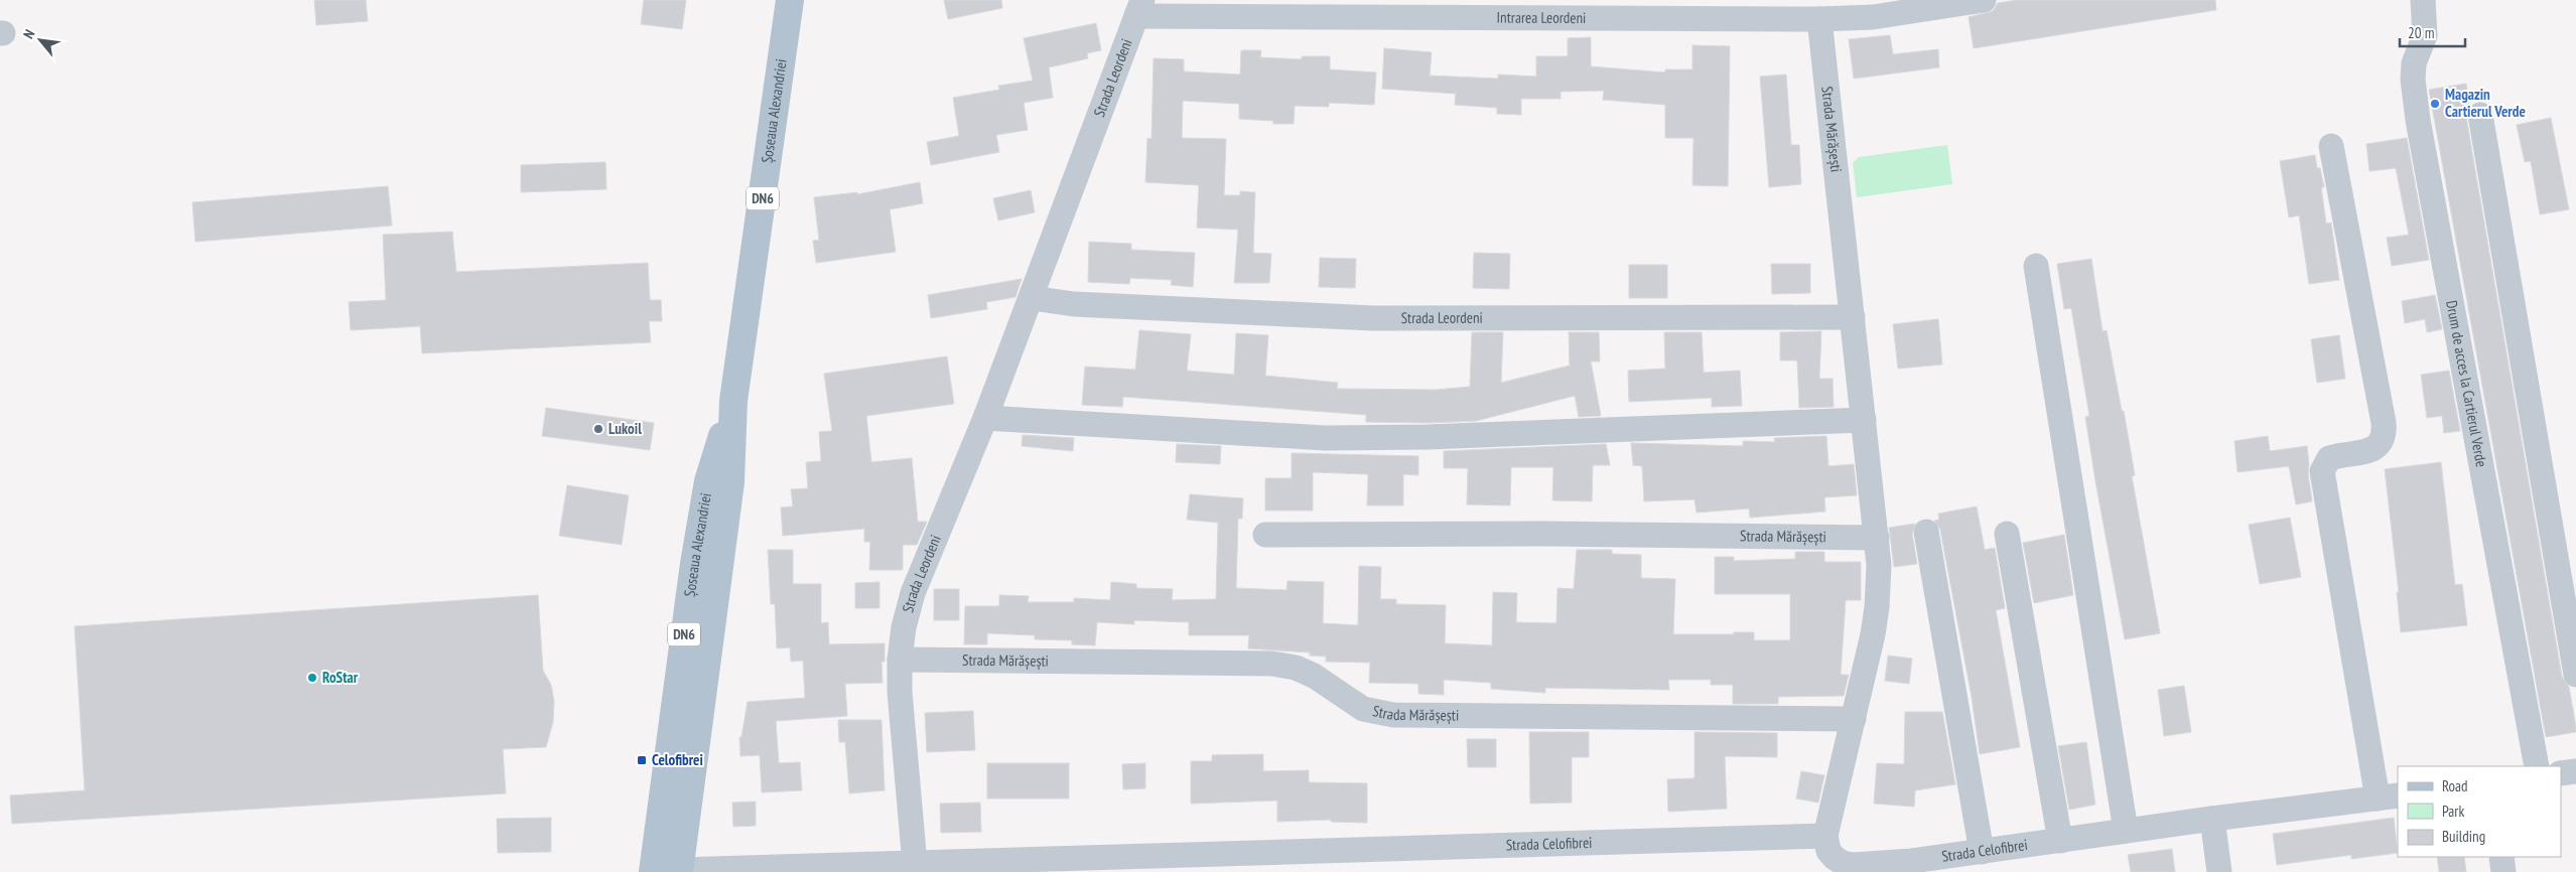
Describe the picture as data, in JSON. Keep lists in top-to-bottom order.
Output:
{
  "streets": {
    "main road": ["Șoseaua Alexandriei", "DN6"],
    "street": [
      "Intrarea Leordeni",
      "Strada Leordeni",
      "Strada Mărășești",
      "Drum de acces la Cartierul Verde",
      "Strada Celofibrei"
    ]
  },
  "crossings": [
    ["Intrarea Leordeni", "Strada Leordeni"],
    ["Intrarea Leordeni", "Strada Mărășești"],
    ["Strada Leordeni", "Strada Mărășești"],
    ["Strada Leordeni", "Strada Celofibrei"],
    ["Șoseaua Alexandriei", "Strada Celofibrei"],
    ["Strada Mărășești", "Strada Celofibrei"]
  ],
  "places": {
    "other": ["Magazin Cartierul Verde", "Lukoil", "RoStar"],
    "transit": ["Celofibrei"]
  },
  "legend": ["Road", "Park", "Building"],
  "scale_bar": "20 m",
  "north": "top left"
}
